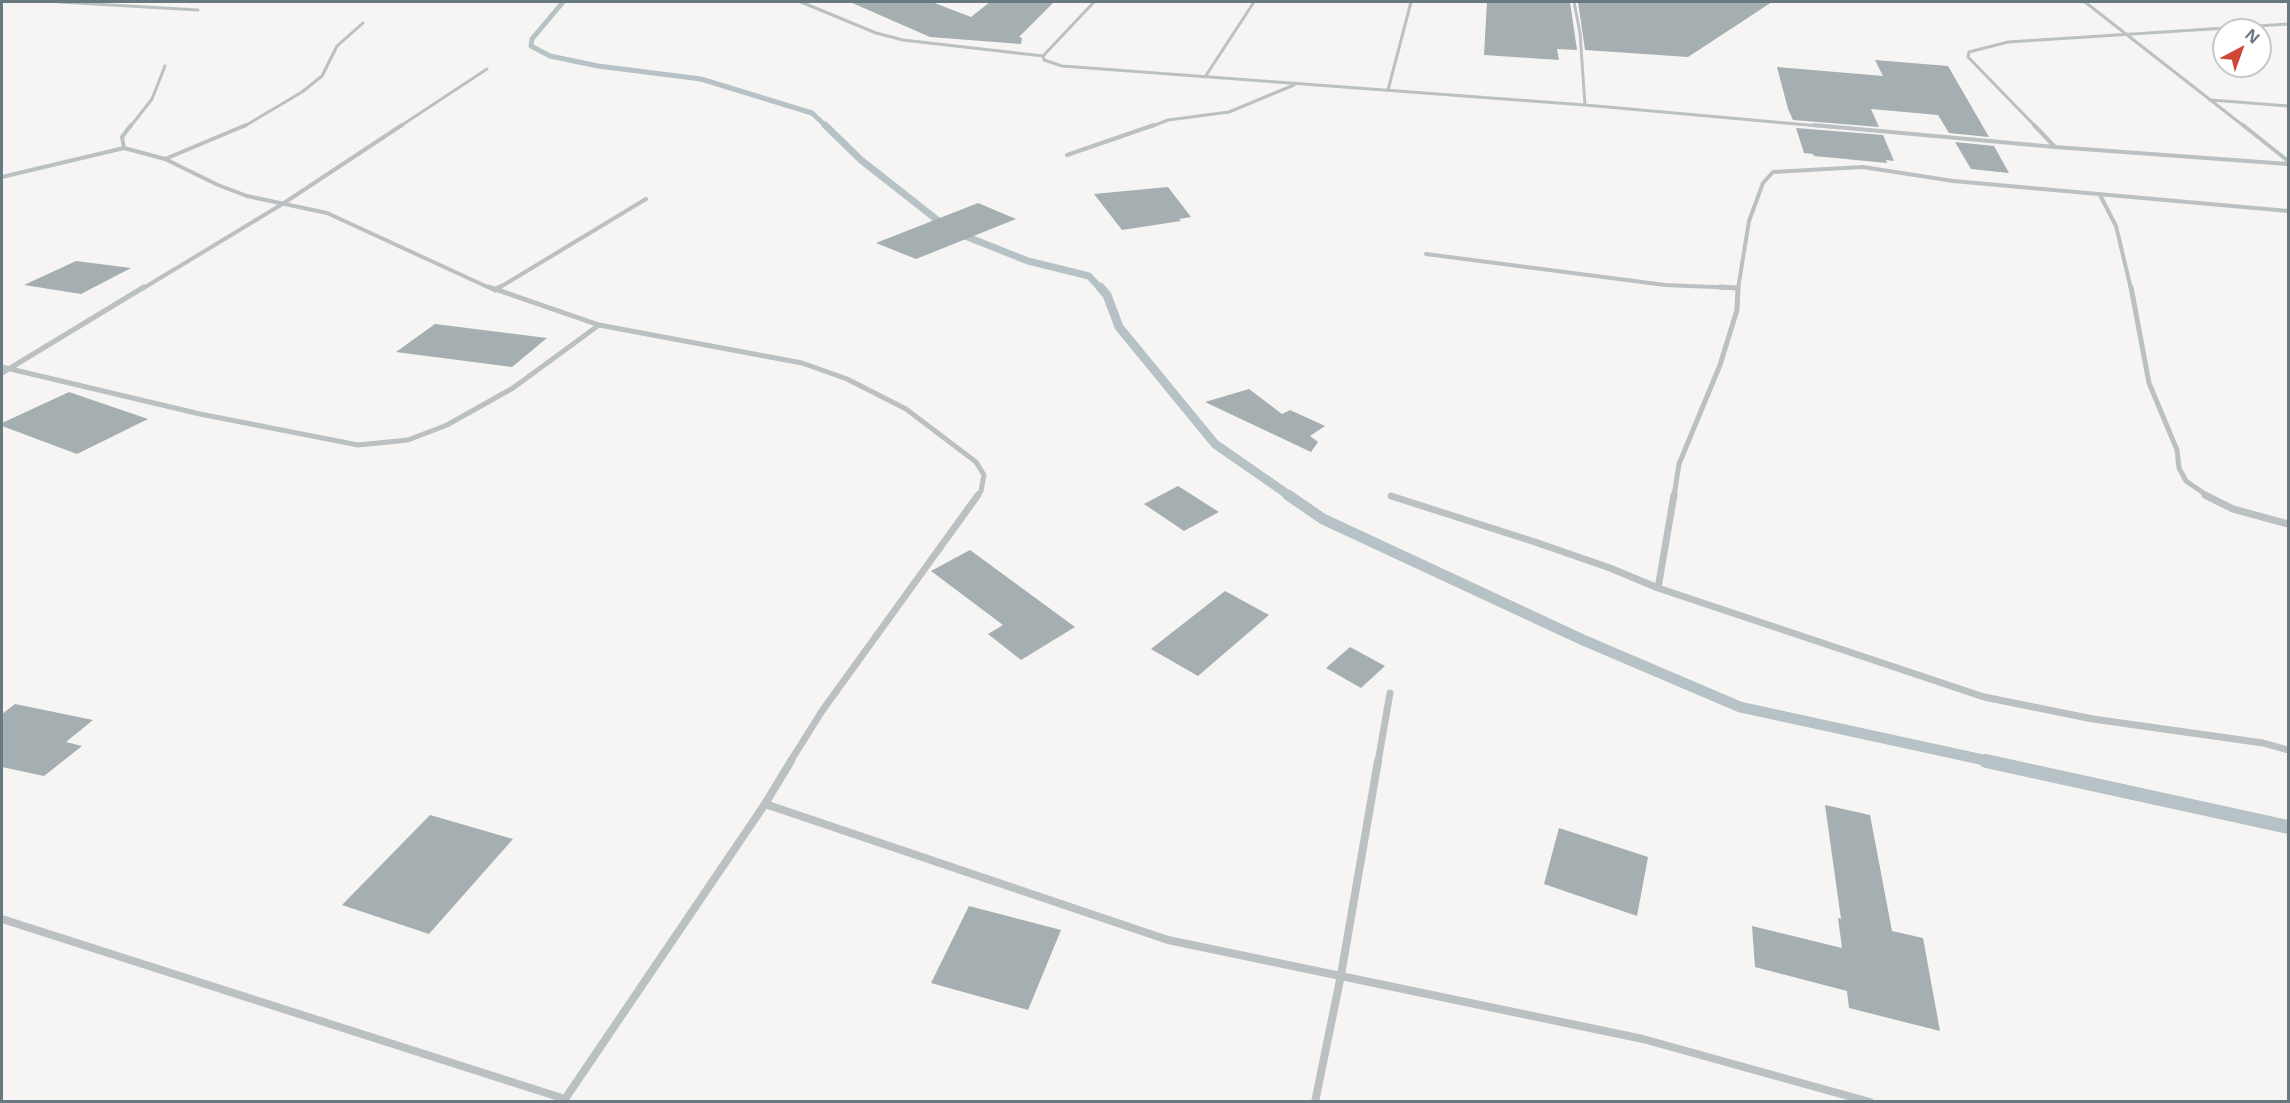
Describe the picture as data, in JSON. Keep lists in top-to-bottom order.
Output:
{
  "north": "top right"
}
